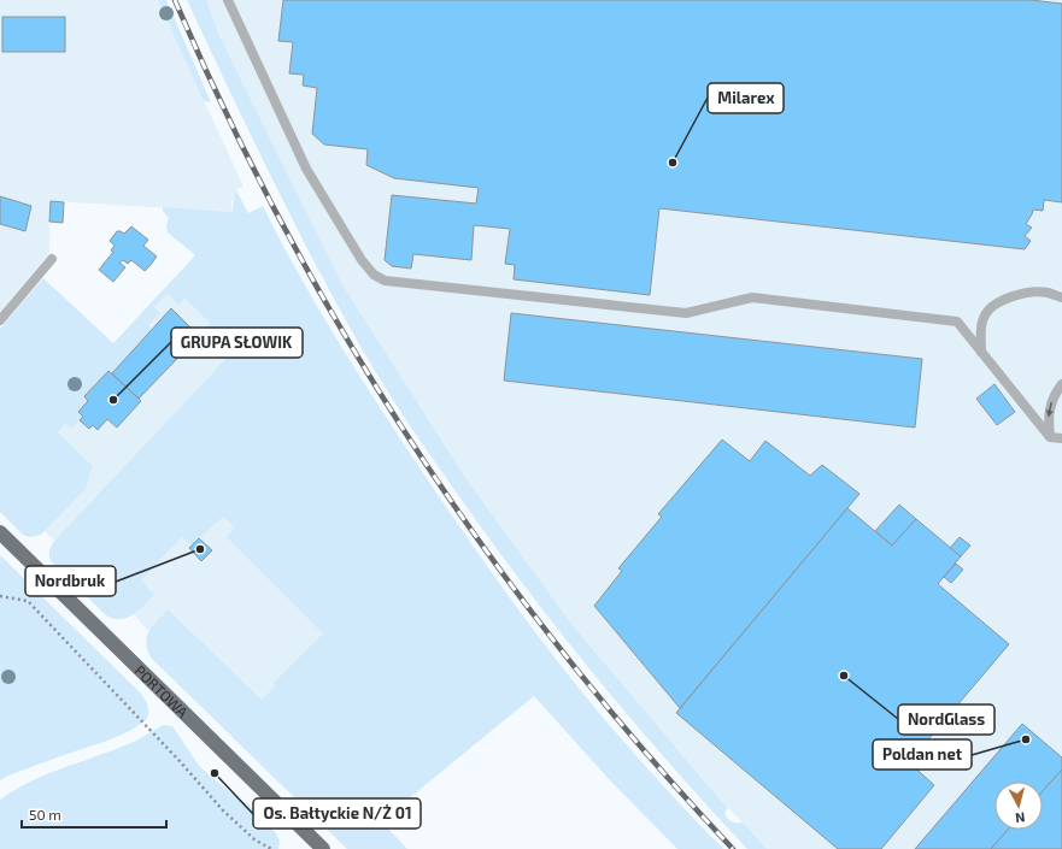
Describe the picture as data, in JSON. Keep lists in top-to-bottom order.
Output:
{
  "streets": {
    "main road": ["PORTOWA"]
  },
  "places": [
    "Milarex",
    "GRUPA SŁOWIK",
    "Nordbruk",
    "NordGlass",
    "Poldan net",
    "Os. Bałtyckie N/Ż 01"
  ],
  "scale_bar": "50 m",
  "north": "bottom"
}
